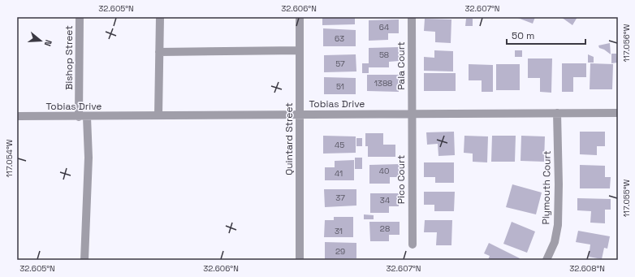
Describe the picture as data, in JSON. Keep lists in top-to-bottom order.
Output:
{
  "streets": {
    "street": [
      "Bishop Street",
      "Pala Court",
      "Tobias Drive",
      "Quintard Street",
      "Pico Court",
      "Plymouth Court"
    ]
  },
  "crossings": [
    ["Bishop Street", "Tobias Drive"],
    ["Pala Court", "Tobias Drive"],
    ["Pala Court", "Pico Court"],
    ["Tobias Drive", "Quintard Street"],
    ["Tobias Drive", "Pico Court"],
    ["Tobias Drive", "Plymouth Court"]
  ],
  "house_numbers": [
    "64",
    "63",
    "58",
    "57",
    "1388",
    "51",
    "45",
    "40",
    "41",
    "37",
    "34",
    "28",
    "31",
    "29"
  ],
  "scale_bar": "50 m",
  "north": "right",
  "coordinates": [
    "32.605°N",
    "32.606°N",
    "32.607°N",
    "117.056°W",
    "117.054°W",
    "117.055°W",
    "32.608°N"
  ]
}
